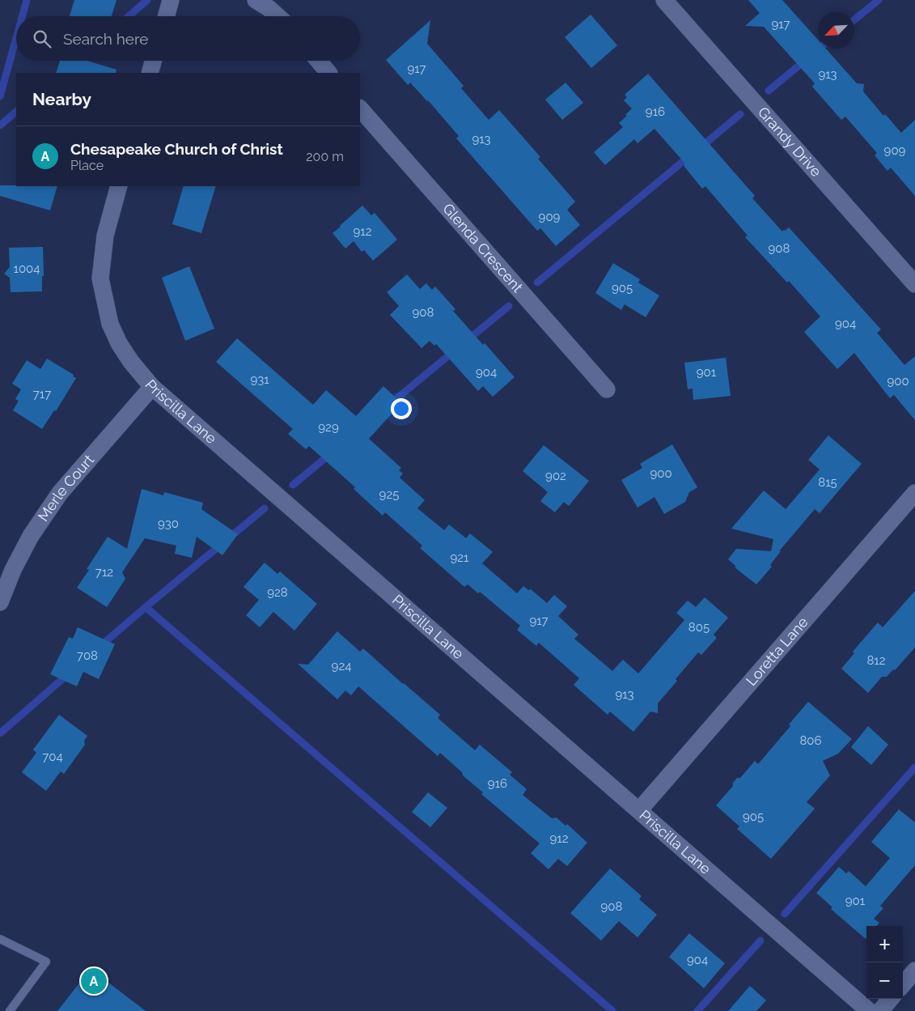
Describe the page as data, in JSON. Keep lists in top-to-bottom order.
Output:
{
  "streets": {
    "street": [
      "Grandy Drive",
      "Glenda Crescent",
      "Priscilla Lane",
      "Merle Court",
      "Loretta Lane"
    ]
  },
  "crossings": [
    ["Priscilla Lane", "Merle Court"],
    ["Priscilla Lane", "Loretta Lane"]
  ],
  "house_numbers": [
    "917",
    "917",
    "913",
    "916",
    "913",
    "909",
    "909",
    "912",
    "908",
    "1004",
    "905",
    "908",
    "904",
    "904",
    "901",
    "931",
    "900",
    "717",
    "929",
    "900",
    "902",
    "815",
    "925",
    "930",
    "921",
    "712",
    "928",
    "917",
    "805",
    "708",
    "812",
    "924",
    "913",
    "806",
    "704",
    "916",
    "905",
    "912",
    "901",
    "908",
    "904"
  ],
  "north": "bottom left",
  "page": {
    "search": "Search here",
    "heading": "Nearby",
    "list": [
      {
        "mark": "A",
        "name": "Chesapeake Church of Christ",
        "note": "Place",
        "value": "200 m"
      }
    ],
    "map_buttons": ["+", "−"],
    "pins": "A"
  }
}
